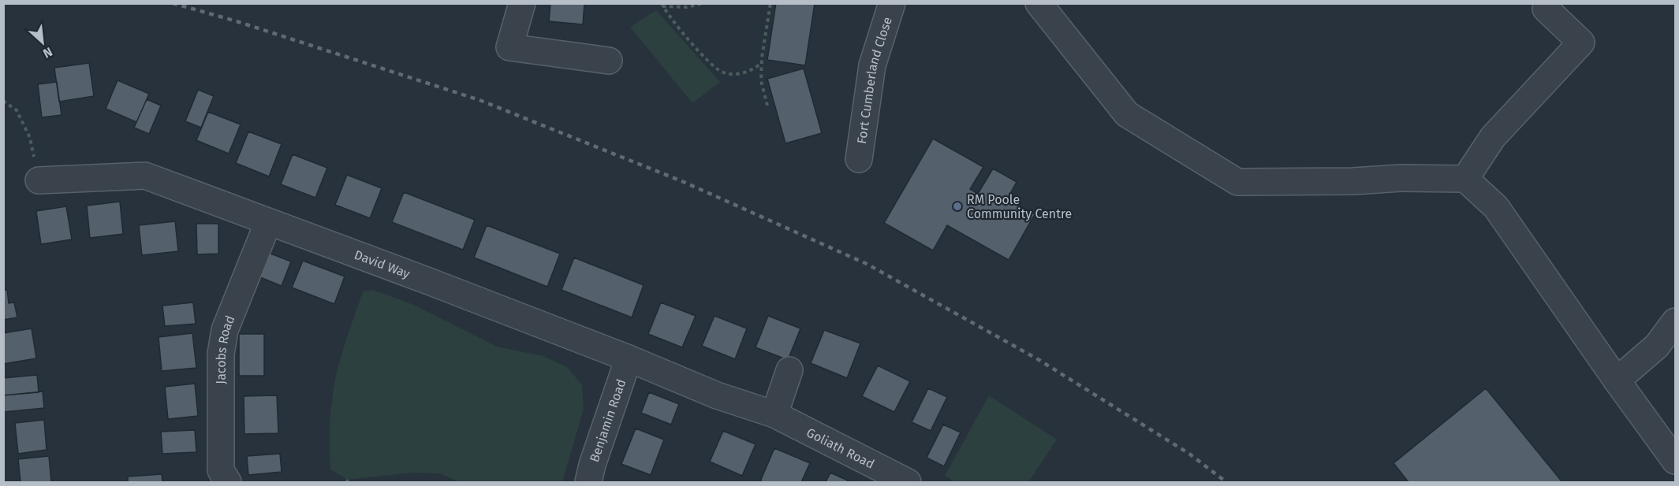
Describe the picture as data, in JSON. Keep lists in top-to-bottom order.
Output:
{
  "streets": {
    "street": [
      "Fort Cumberland Close",
      "David Way",
      "Jacobs Road",
      "Benjamin Road",
      "Goliath Road"
    ]
  },
  "crossings": [
    ["David Way", "Jacobs Road"],
    ["David Way", "Benjamin Road"],
    ["David Way", "Goliath Road"]
  ],
  "places": ["RM Poole Community Centre"],
  "north": "bottom right"
}
